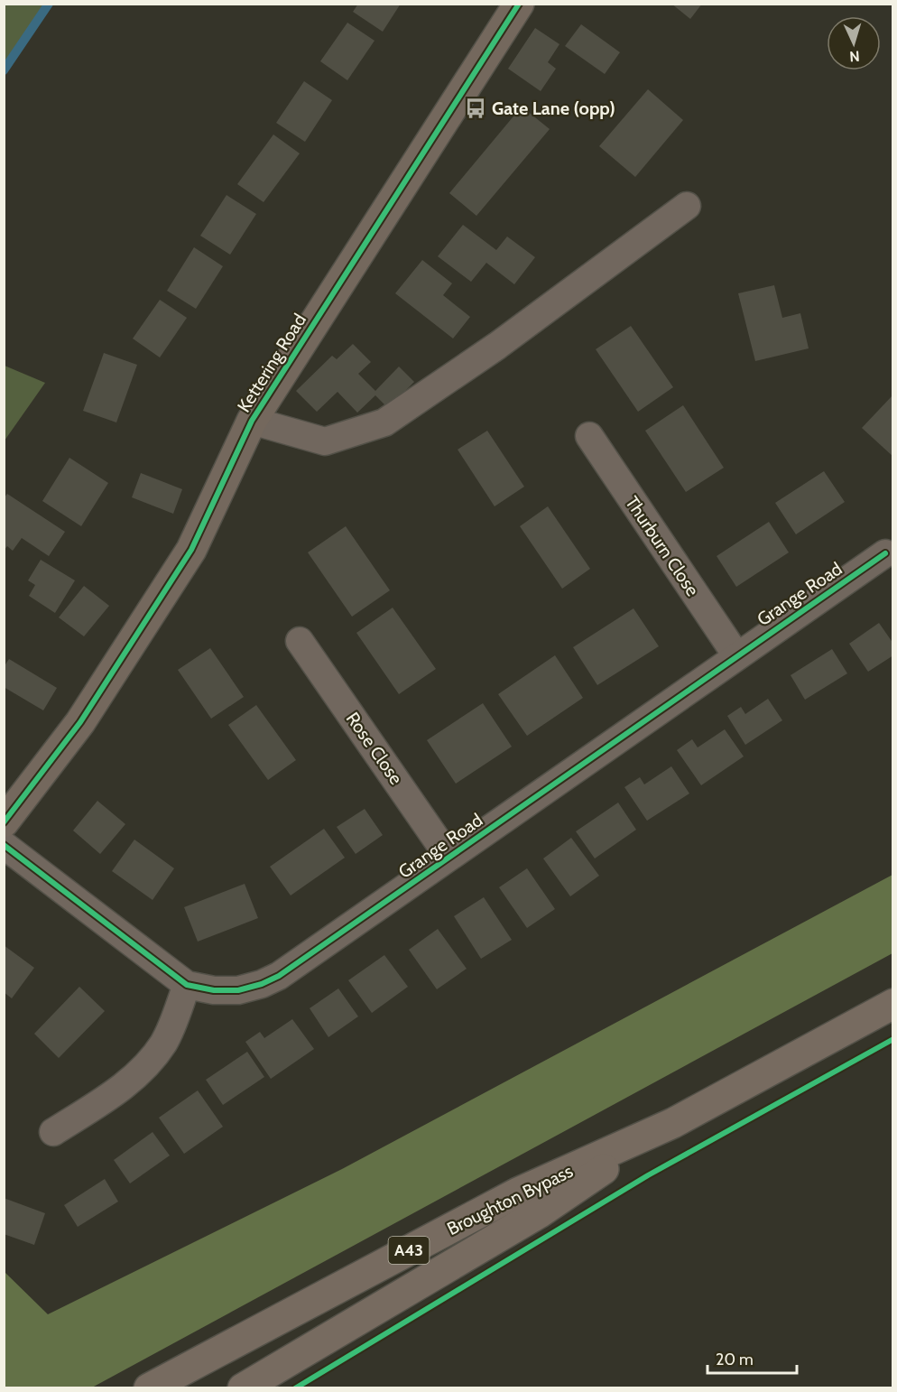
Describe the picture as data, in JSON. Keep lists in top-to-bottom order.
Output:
{
  "streets": {
    "highway": ["Broughton Bypass", "A43"],
    "street": [
      "Kettering Road",
      "Thurburn Close",
      "Grange Road",
      "Rose Close"
    ]
  },
  "crossings": [
    ["Thurburn Close", "Grange Road"],
    ["Grange Road", "Rose Close"]
  ],
  "places": {
    "bus stop": ["Gate Lane (opp)"]
  },
  "scale_bar": "20 m",
  "north": "bottom"
}
